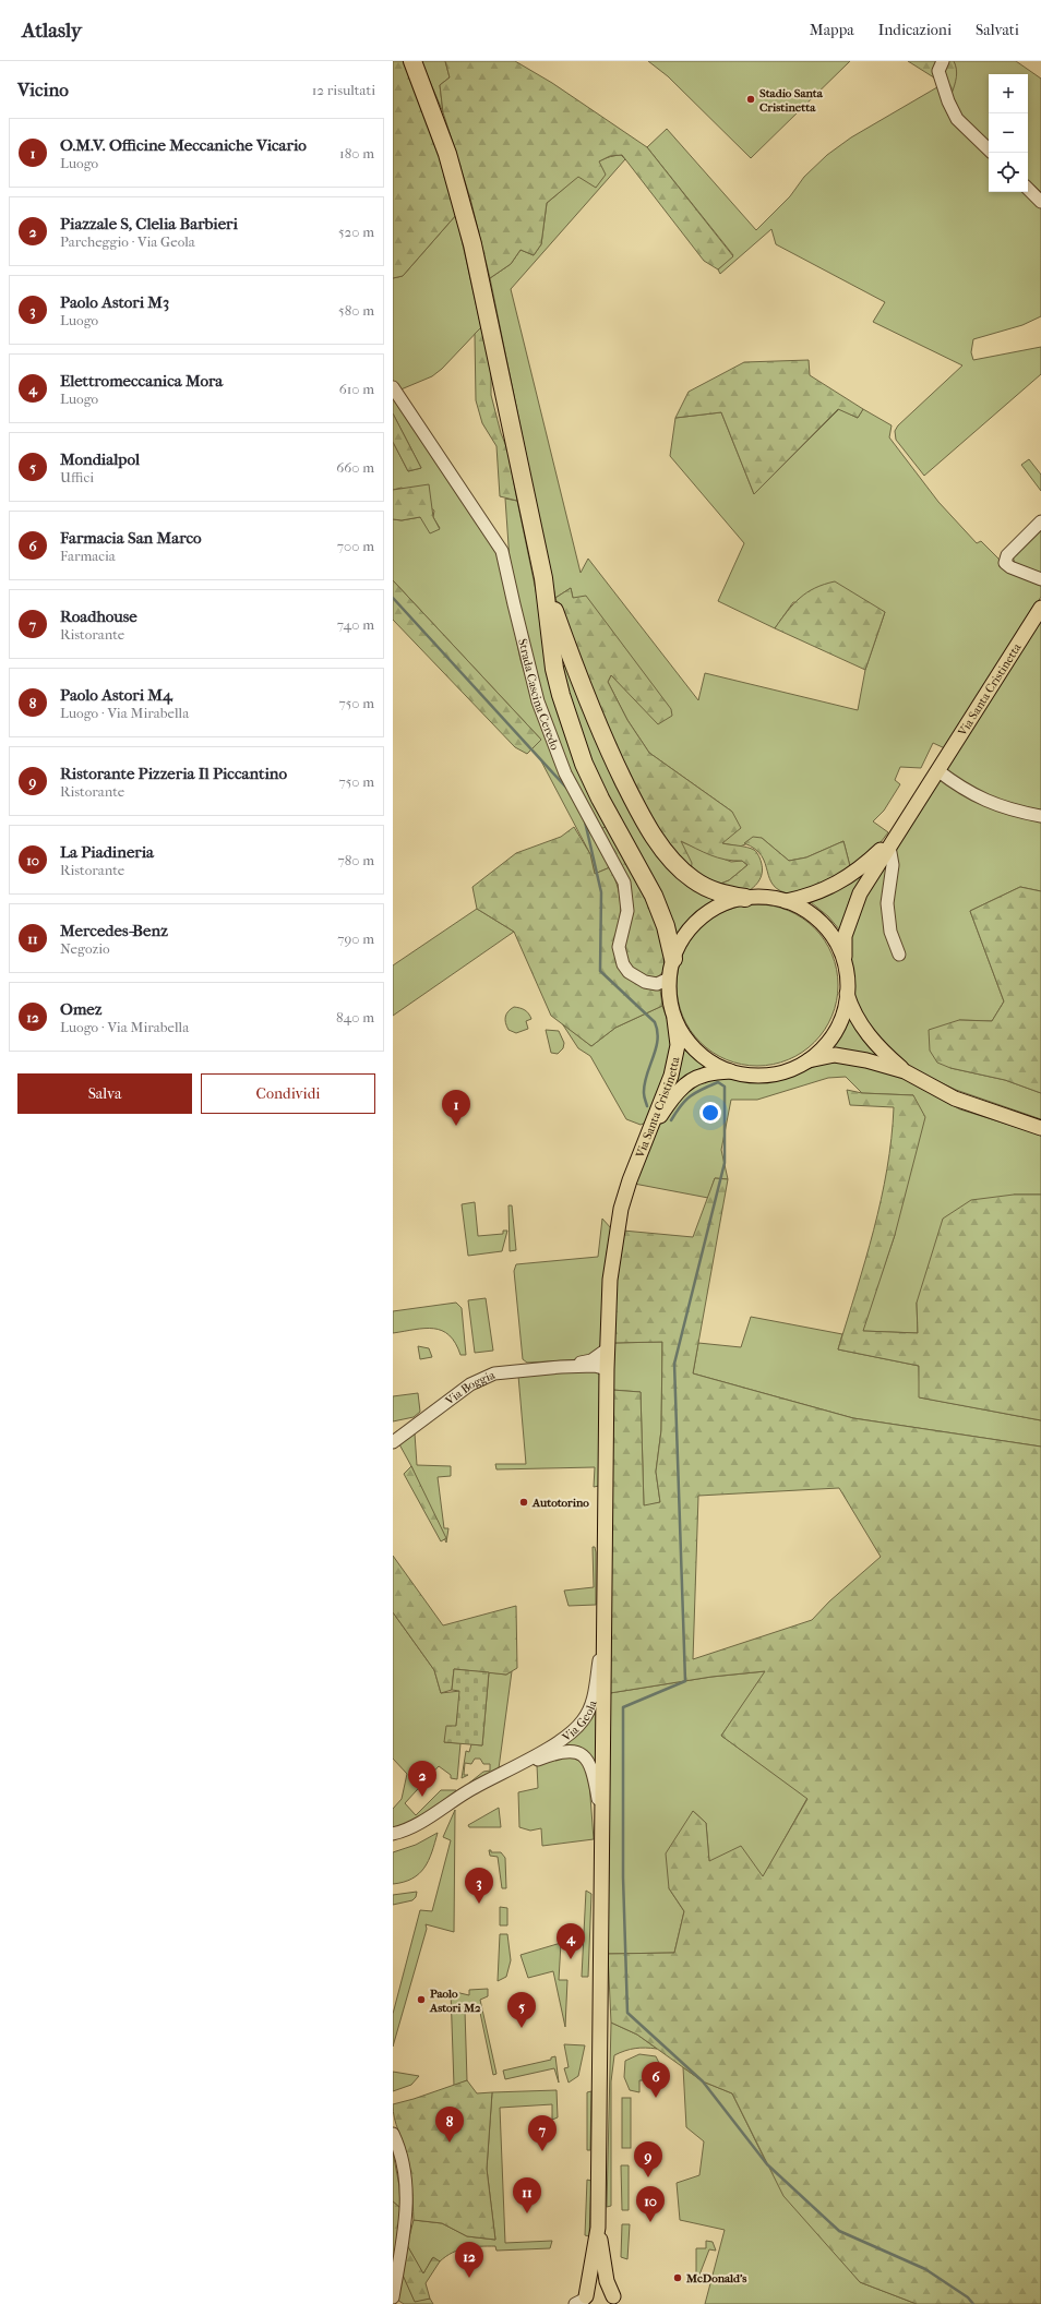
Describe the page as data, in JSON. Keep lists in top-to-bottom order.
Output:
{
  "streets": {
    "main road": ["Via Santa Cristinetta"],
    "street": ["Strada Cascina Ceredo", "Via Boggia", "Via Geola"]
  },
  "crossings": [
    ["Via Santa Cristinetta", "Strada Cascina Ceredo"]
  ],
  "places": [
    "Stadio Santa Cristinetta",
    "Autotorino",
    "Paolo Astori M2",
    "McDonald's"
  ],
  "page": {
    "header": "Atlasly",
    "nav": ["Mappa", "Indicazioni", "Salvati"],
    "heading": ["Vicino", "12 risultati"],
    "map_buttons": ["+", "−"],
    "list": [
      {
        "mark": "1",
        "name": "O.M.V. Officine Meccaniche Vicario",
        "note": "Luogo",
        "value": "180 m"
      },
      {
        "mark": "2",
        "name": "Piazzale S, Clelia Barbieri",
        "note": "Parcheggio · Via Geola",
        "value": "520 m"
      },
      {
        "mark": "3",
        "name": "Paolo Astori M3",
        "note": "Luogo",
        "value": "580 m"
      },
      {
        "mark": "4",
        "name": "Elettromeccanica Mora",
        "note": "Luogo",
        "value": "610 m"
      },
      {
        "mark": "5",
        "name": "Mondialpol",
        "note": "Uffici",
        "value": "660 m"
      },
      {
        "mark": "6",
        "name": "Farmacia San Marco",
        "note": "Farmacia",
        "value": "700 m"
      },
      {
        "mark": "7",
        "name": "Roadhouse",
        "note": "Ristorante",
        "value": "740 m"
      },
      {
        "mark": "8",
        "name": "Paolo Astori M4",
        "note": "Luogo · Via Mirabella",
        "value": "750 m"
      },
      {
        "mark": "9",
        "name": "Ristorante Pizzeria Il Piccantino",
        "note": "Ristorante",
        "value": "750 m"
      },
      {
        "mark": "10",
        "name": "La Piadineria",
        "note": "Ristorante",
        "value": "780 m"
      },
      {
        "mark": "11",
        "name": "Mercedes-Benz",
        "note": "Negozio",
        "value": "790 m"
      },
      {
        "mark": "12",
        "name": "Omez",
        "note": "Luogo · Via Mirabella",
        "value": "840 m"
      }
    ],
    "buttons": ["Salva", "Condividi"],
    "pins": [
      "1",
      "2",
      "3",
      "4",
      "5",
      "6",
      "8",
      "7",
      "9",
      "11",
      "10",
      "12"
    ]
  }
}
